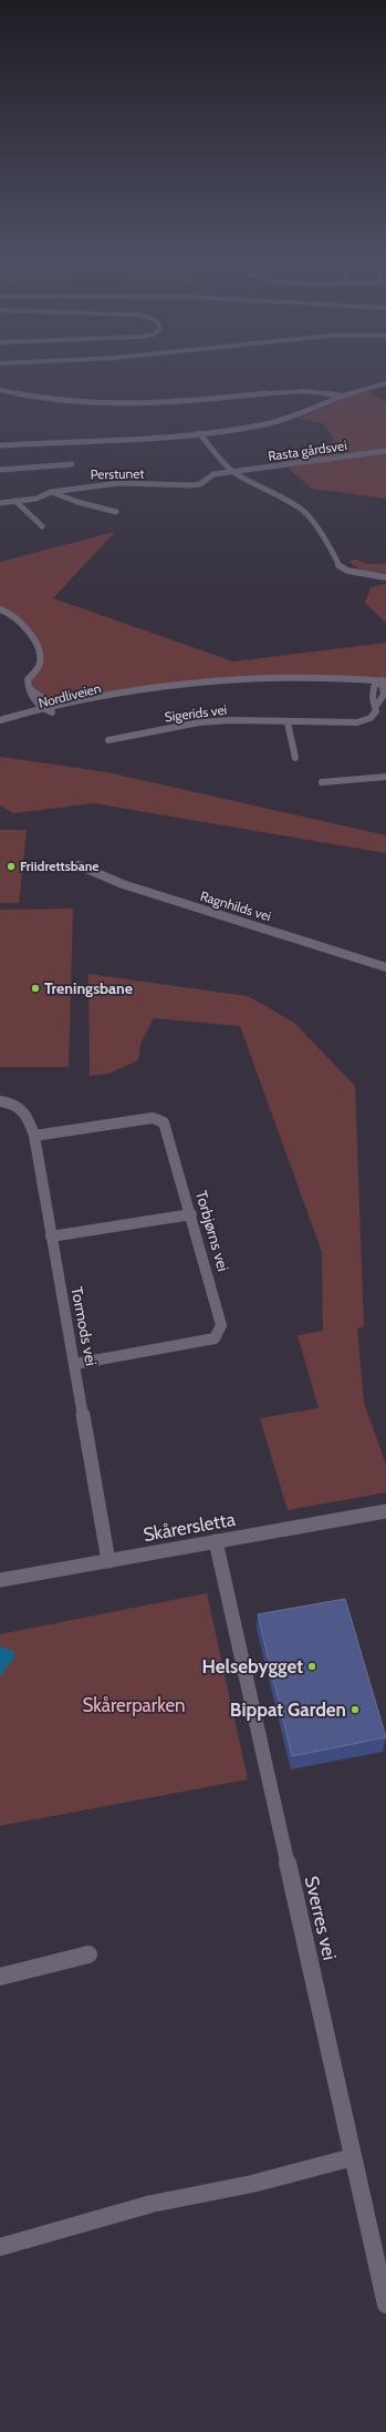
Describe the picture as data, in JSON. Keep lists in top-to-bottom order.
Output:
{
  "streets": {
    "street": [
      "Rasta gårdsvei",
      "Perstunet",
      "Nordliveien",
      "Sigerids vei",
      "Ragnhilds vei",
      "Torbjørns vei",
      "Tormods vei",
      "Skårersletta",
      "Sverres vei"
    ]
  },
  "crossings": [
    ["Rasta gårdsvei", "Perstunet"],
    ["Torbjørns vei", "Tormods vei"],
    ["Tormods vei", "Skårersletta"],
    ["Skårersletta", "Sverres vei"]
  ],
  "parks": ["Skårerparken"],
  "places": [
    "Friidrettsbane",
    "Treningsbane",
    "Helsebygget",
    "Bippat Garden"
  ]
}
